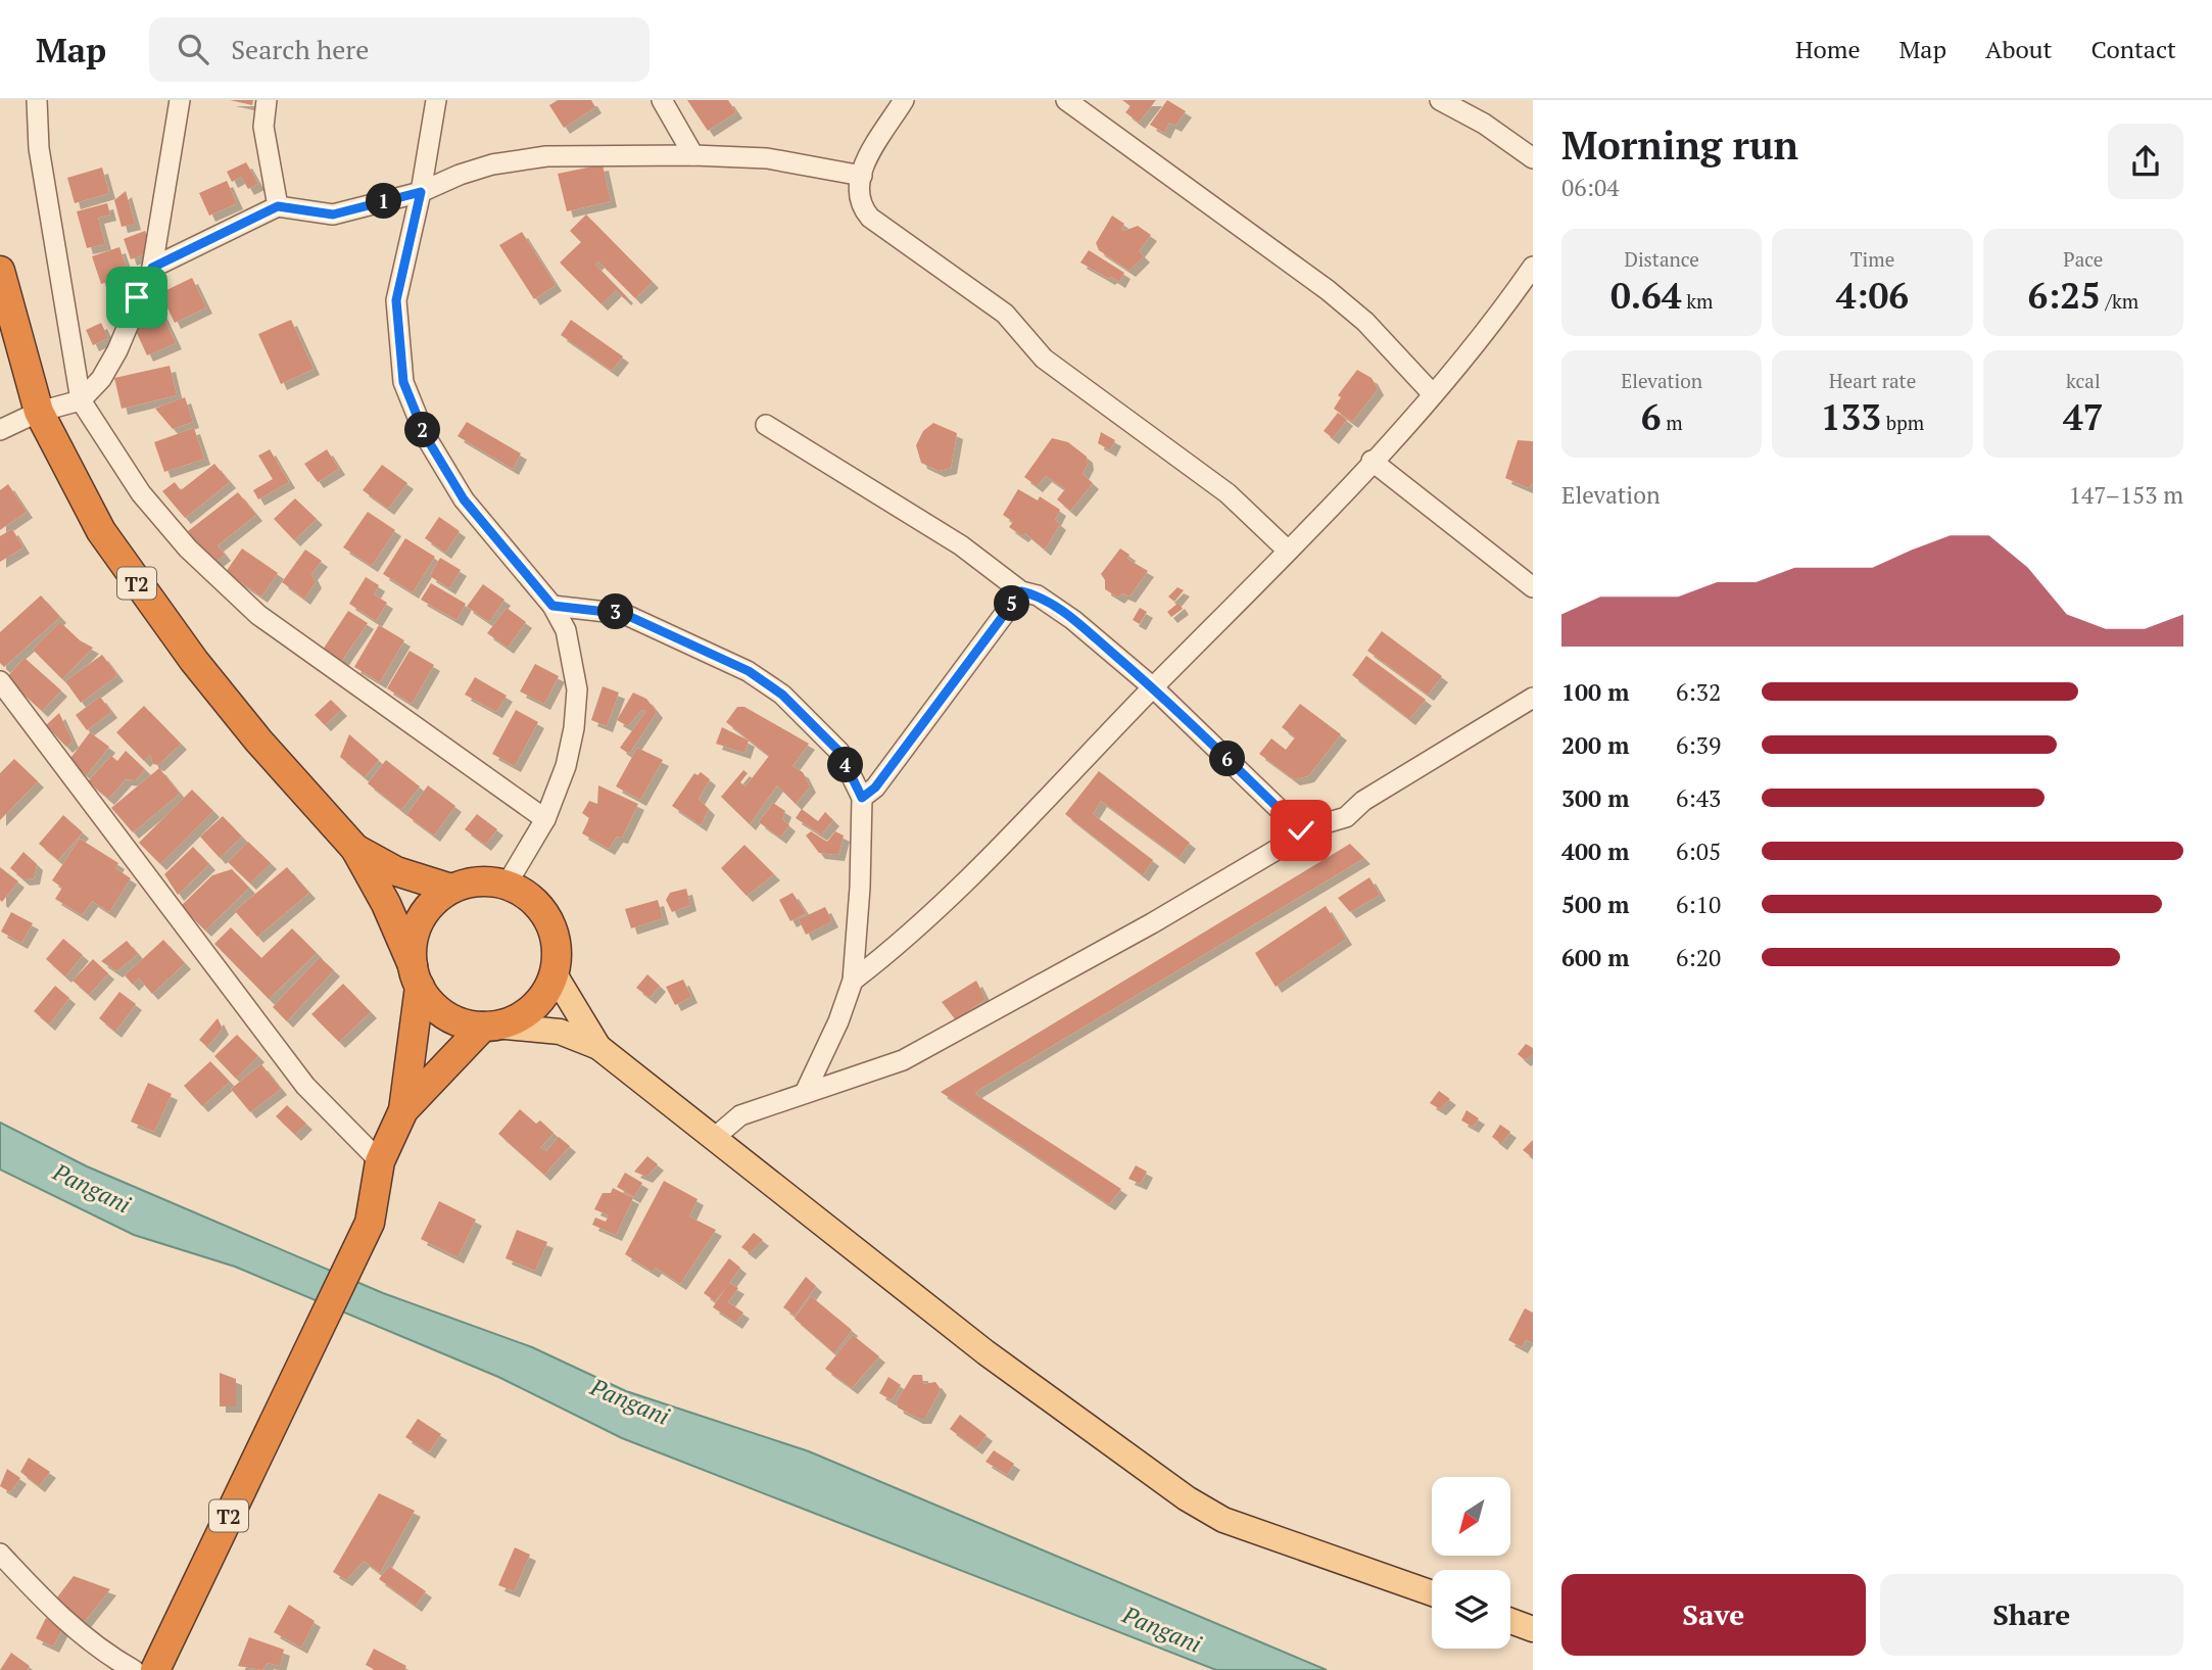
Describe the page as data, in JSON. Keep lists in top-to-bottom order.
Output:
{
  "streets": {
    "highway": ["T2"]
  },
  "water": ["Pangani"],
  "north": "bottom left",
  "page": {
    "header": "Map",
    "search": "Search here",
    "nav": [
      "Home",
      "Map",
      "About",
      "Contact"
    ],
    "heading": ["Morning run", "06:04"],
    "pins": [
      "1",
      "2",
      "5",
      "3",
      "6",
      "4"
    ],
    "stats": [
      ["Distance", "0.64 km"],
      ["Time", "4:06"],
      ["Pace", "6:25 /km"],
      ["Elevation", "6 m"],
      ["Heart rate", "133 bpm"],
      ["kcal", "47"]
    ],
    "chart": ["Elevation", "147–153 m"],
    "list": [
      {
        "name": "100 m",
        "note": "6:32"
      },
      {
        "name": "200 m",
        "note": "6:39"
      },
      {
        "name": "300 m",
        "note": "6:43"
      },
      {
        "name": "400 m",
        "note": "6:05"
      },
      {
        "name": "500 m",
        "note": "6:10"
      },
      {
        "name": "600 m",
        "note": "6:20"
      }
    ],
    "buttons": ["Save", "Share"]
  }
}
